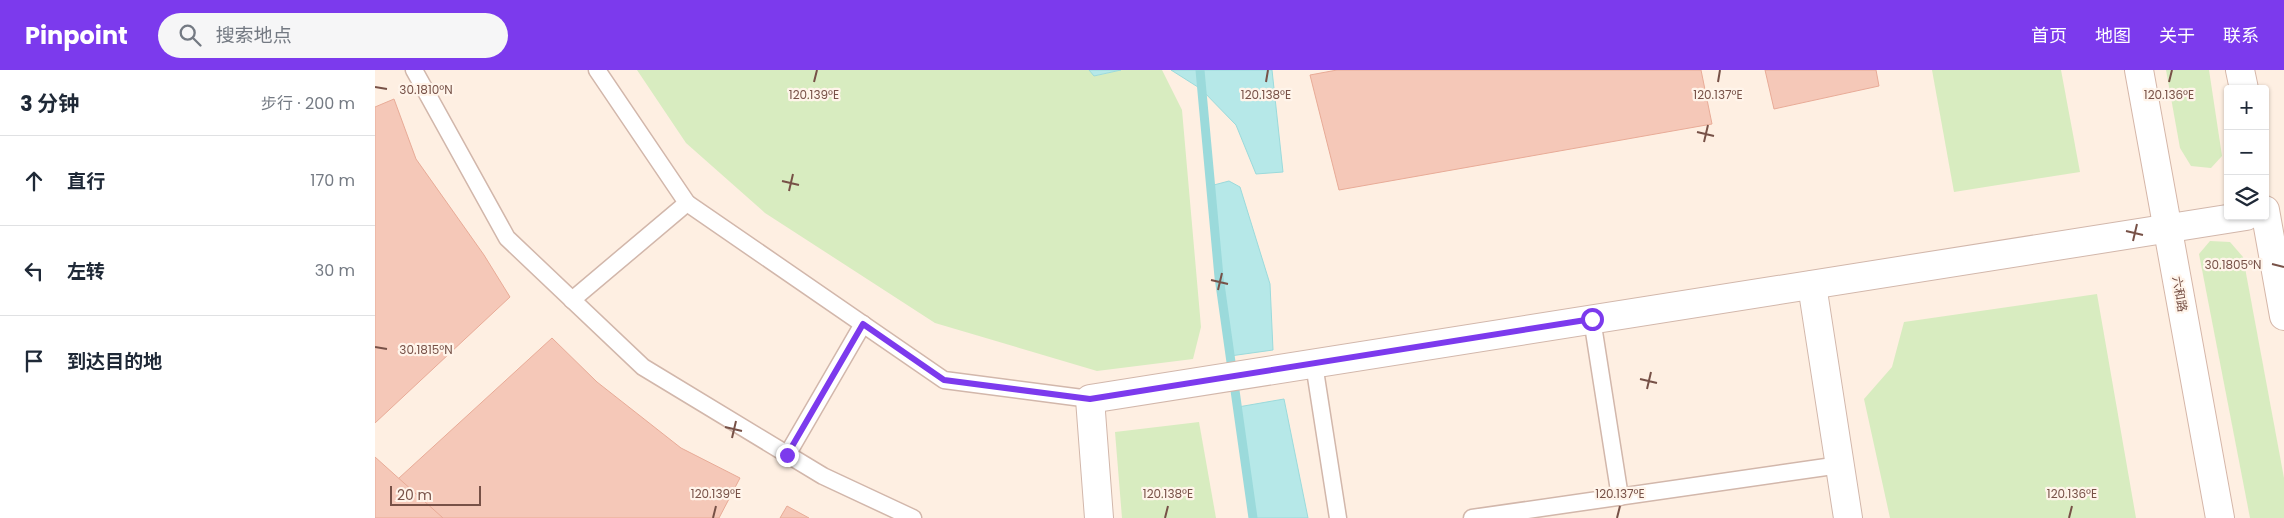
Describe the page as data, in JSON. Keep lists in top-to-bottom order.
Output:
{
  "streets": {
    "street": ["六和路"]
  },
  "scale_bar": "20 m",
  "page": {
    "header": "Pinpoint",
    "search": "搜索地点",
    "nav": [
      "首页",
      "地图",
      "关于",
      "联系"
    ],
    "heading": ["3 分钟", "步行 · 200 m"],
    "map_buttons": ["+", "−"],
    "list": [
      ["直行", "170 m"],
      ["左转", "30 m"],
      "到达目的地"
    ],
    "scale": "20 m"
  },
  "coordinates": [
    "30.1810°N",
    "120.139°E",
    "120.138°E",
    "120.137°E",
    "120.136°E",
    "30.1805°N",
    "30.1815°N"
  ]
}
